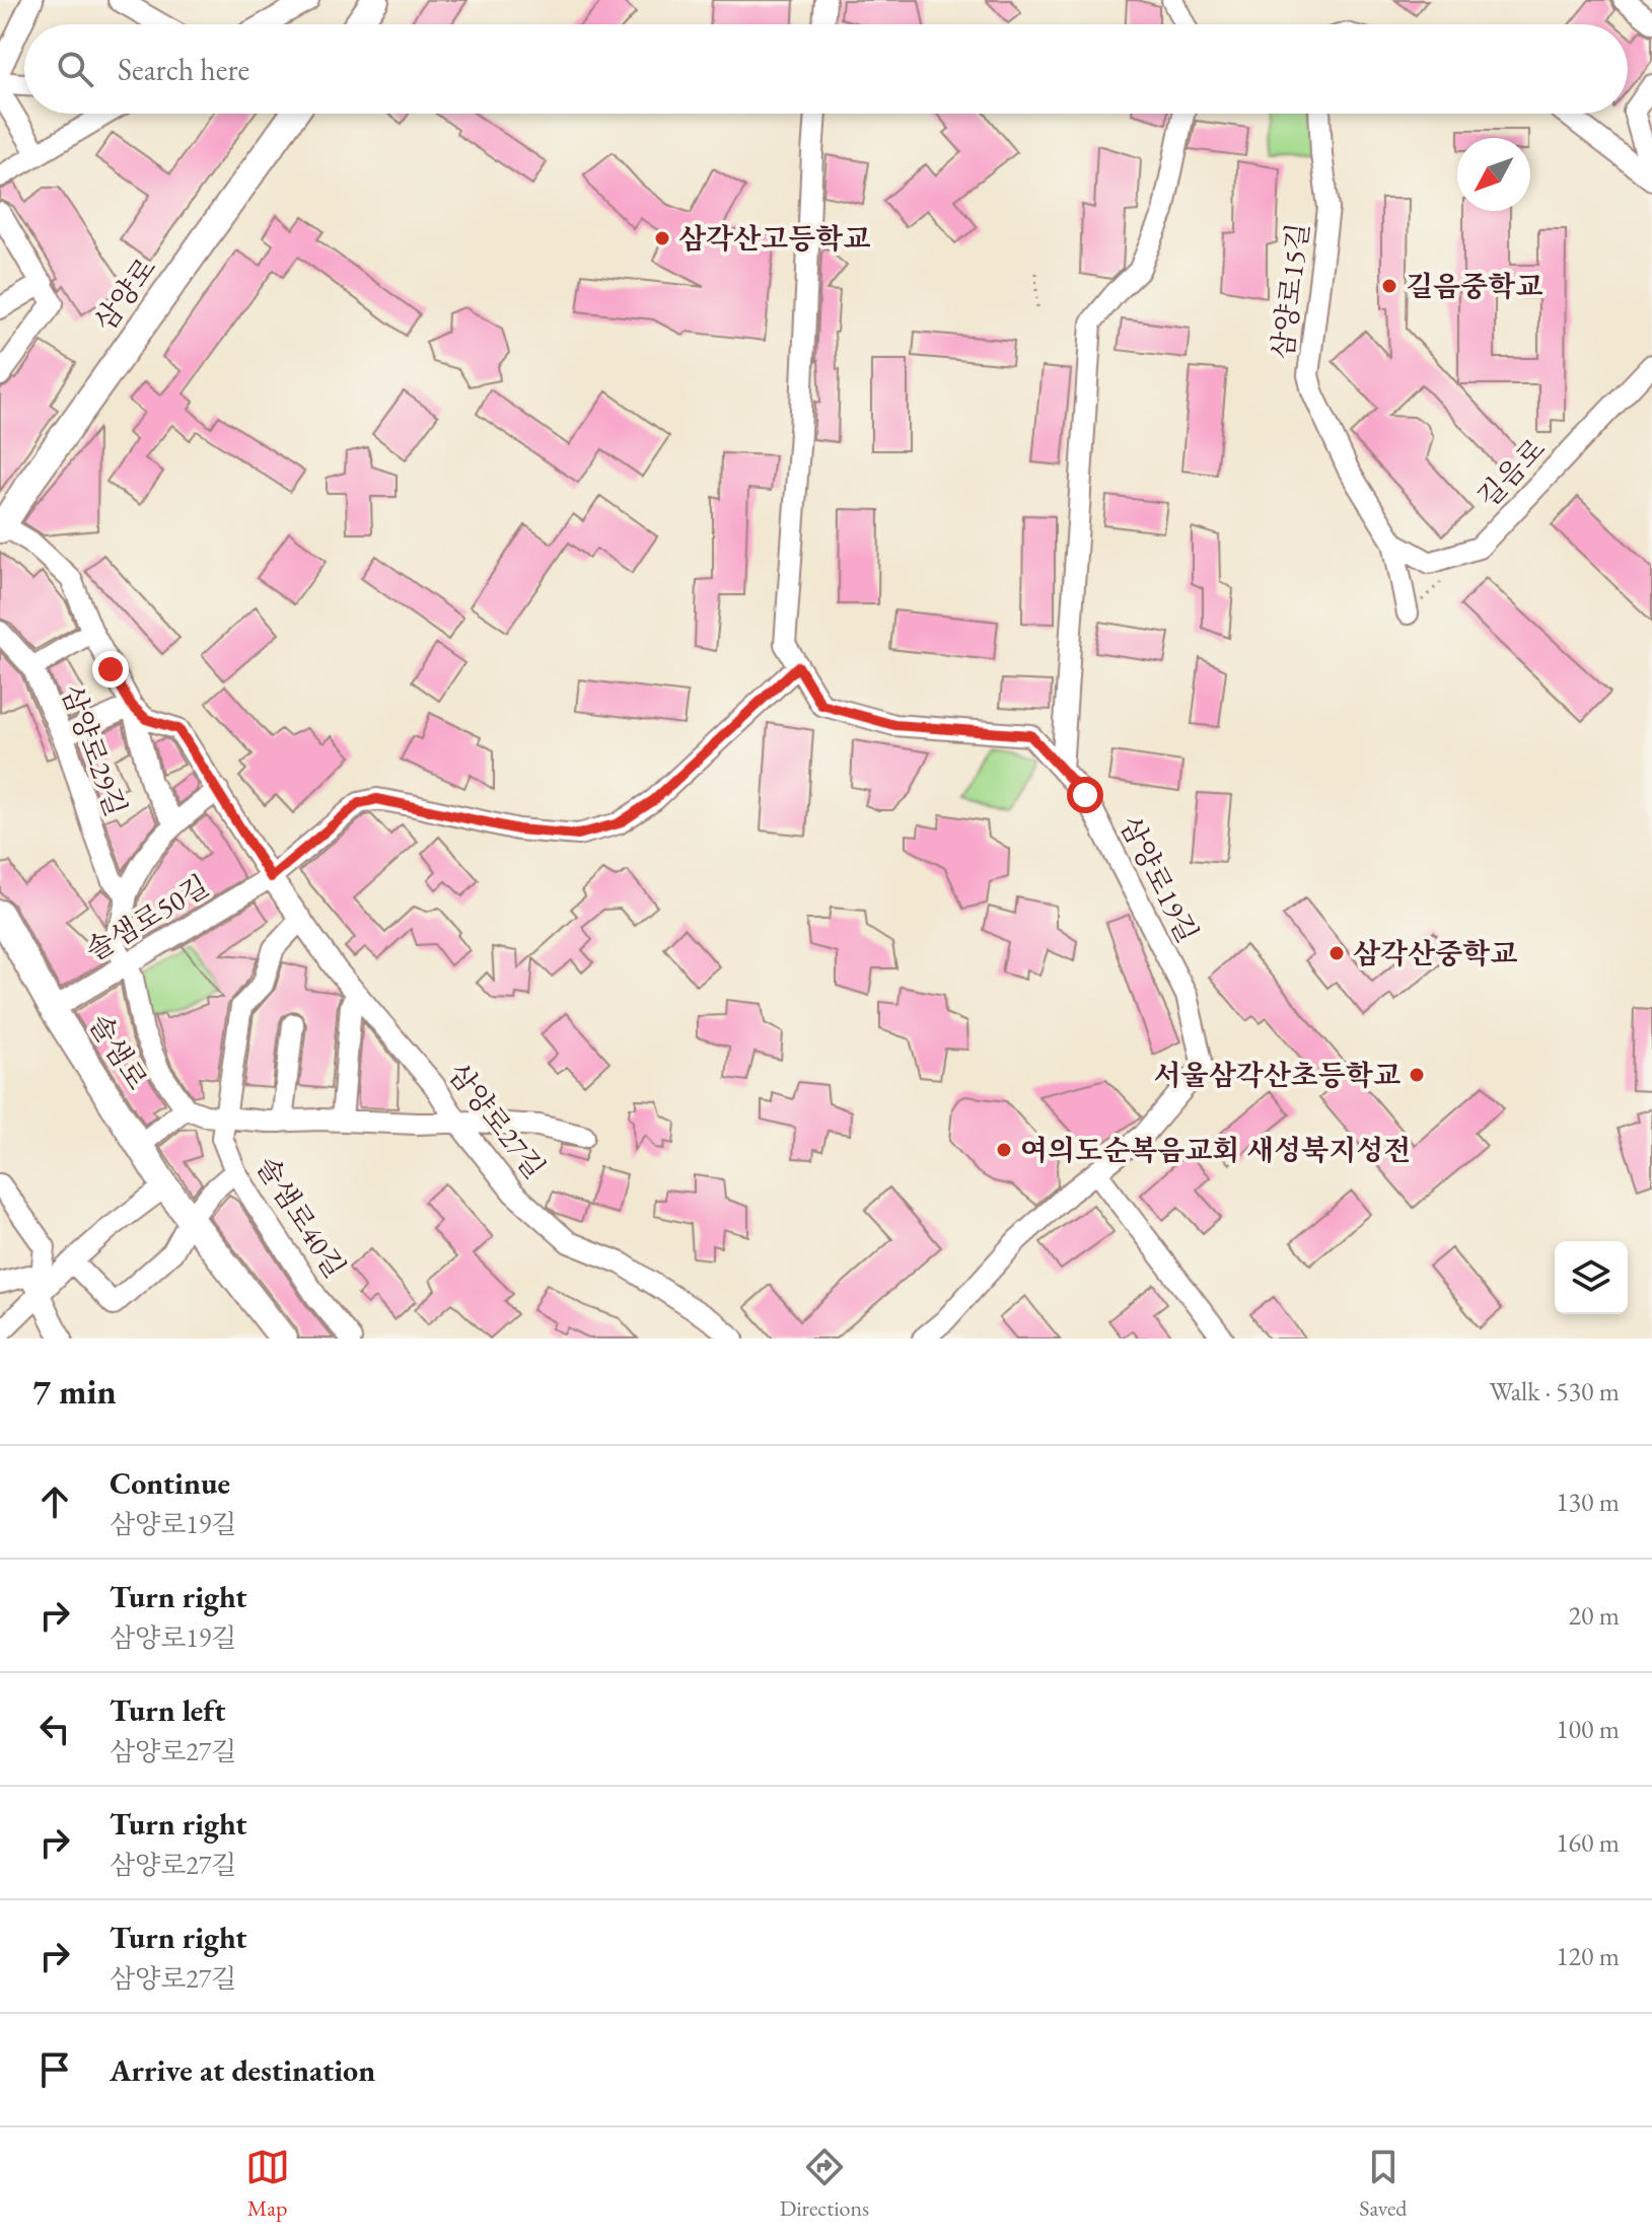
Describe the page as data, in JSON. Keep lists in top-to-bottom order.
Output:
{
  "streets": {
    "main road": ["삼양로", "솔샘로"],
    "street": [
      "삼양로15길",
      "길음로",
      "삼양로29길",
      "삼양로19길",
      "솔샘로50길",
      "삼양로27길",
      "솔샘로40길"
    ]
  },
  "crossings": [
    ["삼양로15길", "길음로"],
    ["삼양로29길", "솔샘로50길"],
    ["삼양로29길", "삼양로27길"],
    ["솔샘로50길", "솔샘로"],
    ["솔샘로50길", "삼양로27길"],
    ["삼양로27길", "솔샘로40길"]
  ],
  "places": [
    "삼각산고등학교",
    "길음중학교",
    "삼각산중학교",
    "서울삼각산초등학교",
    "여의도순복음교회 새성북지성전"
  ],
  "north": "bottom left",
  "page": {
    "search": "Search here",
    "heading": ["7 min", "Walk · 530 m"],
    "list": [
      ["Continue", "삼양로19길", "130 m"],
      ["Turn right", "삼양로19길", "20 m"],
      ["Turn left", "삼양로27길", "100 m"],
      ["Turn right", "삼양로27길", "160 m"],
      ["Turn right", "삼양로27길", "120 m"],
      "Arrive at destination"
    ],
    "nav": ["Map", "Directions", "Saved"]
  }
}
